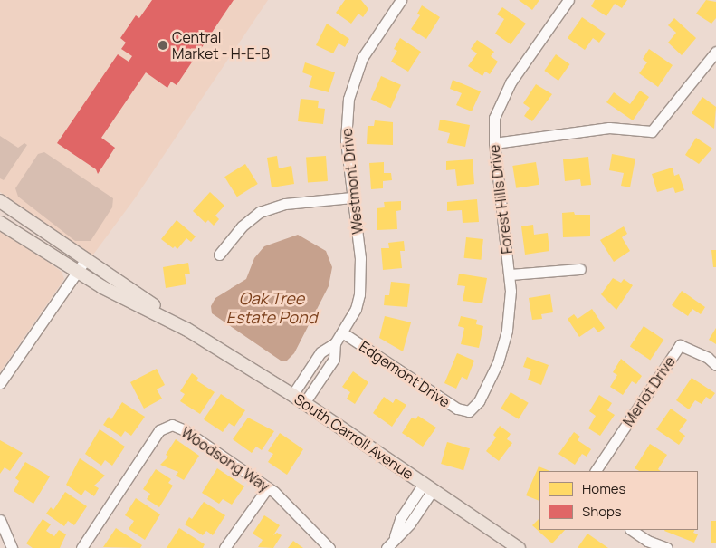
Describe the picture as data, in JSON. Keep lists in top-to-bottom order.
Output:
{
  "streets": {
    "main road": ["South Carroll Avenue"],
    "street": [
      "Westmont Drive",
      "Forest Hills Drive",
      "Edgemont Drive",
      "Merlot Drive",
      "Woodsong Way"
    ]
  },
  "crossings": [
    ["Westmont Drive", "Edgemont Drive"],
    ["Westmont Drive", "South Carroll Avenue"],
    ["Forest Hills Drive", "Edgemont Drive"]
  ],
  "water": ["Oak Tree Estate Pond"],
  "places": ["Central Market - H-E-B"],
  "legend": ["Homes", "Shops"]
}
